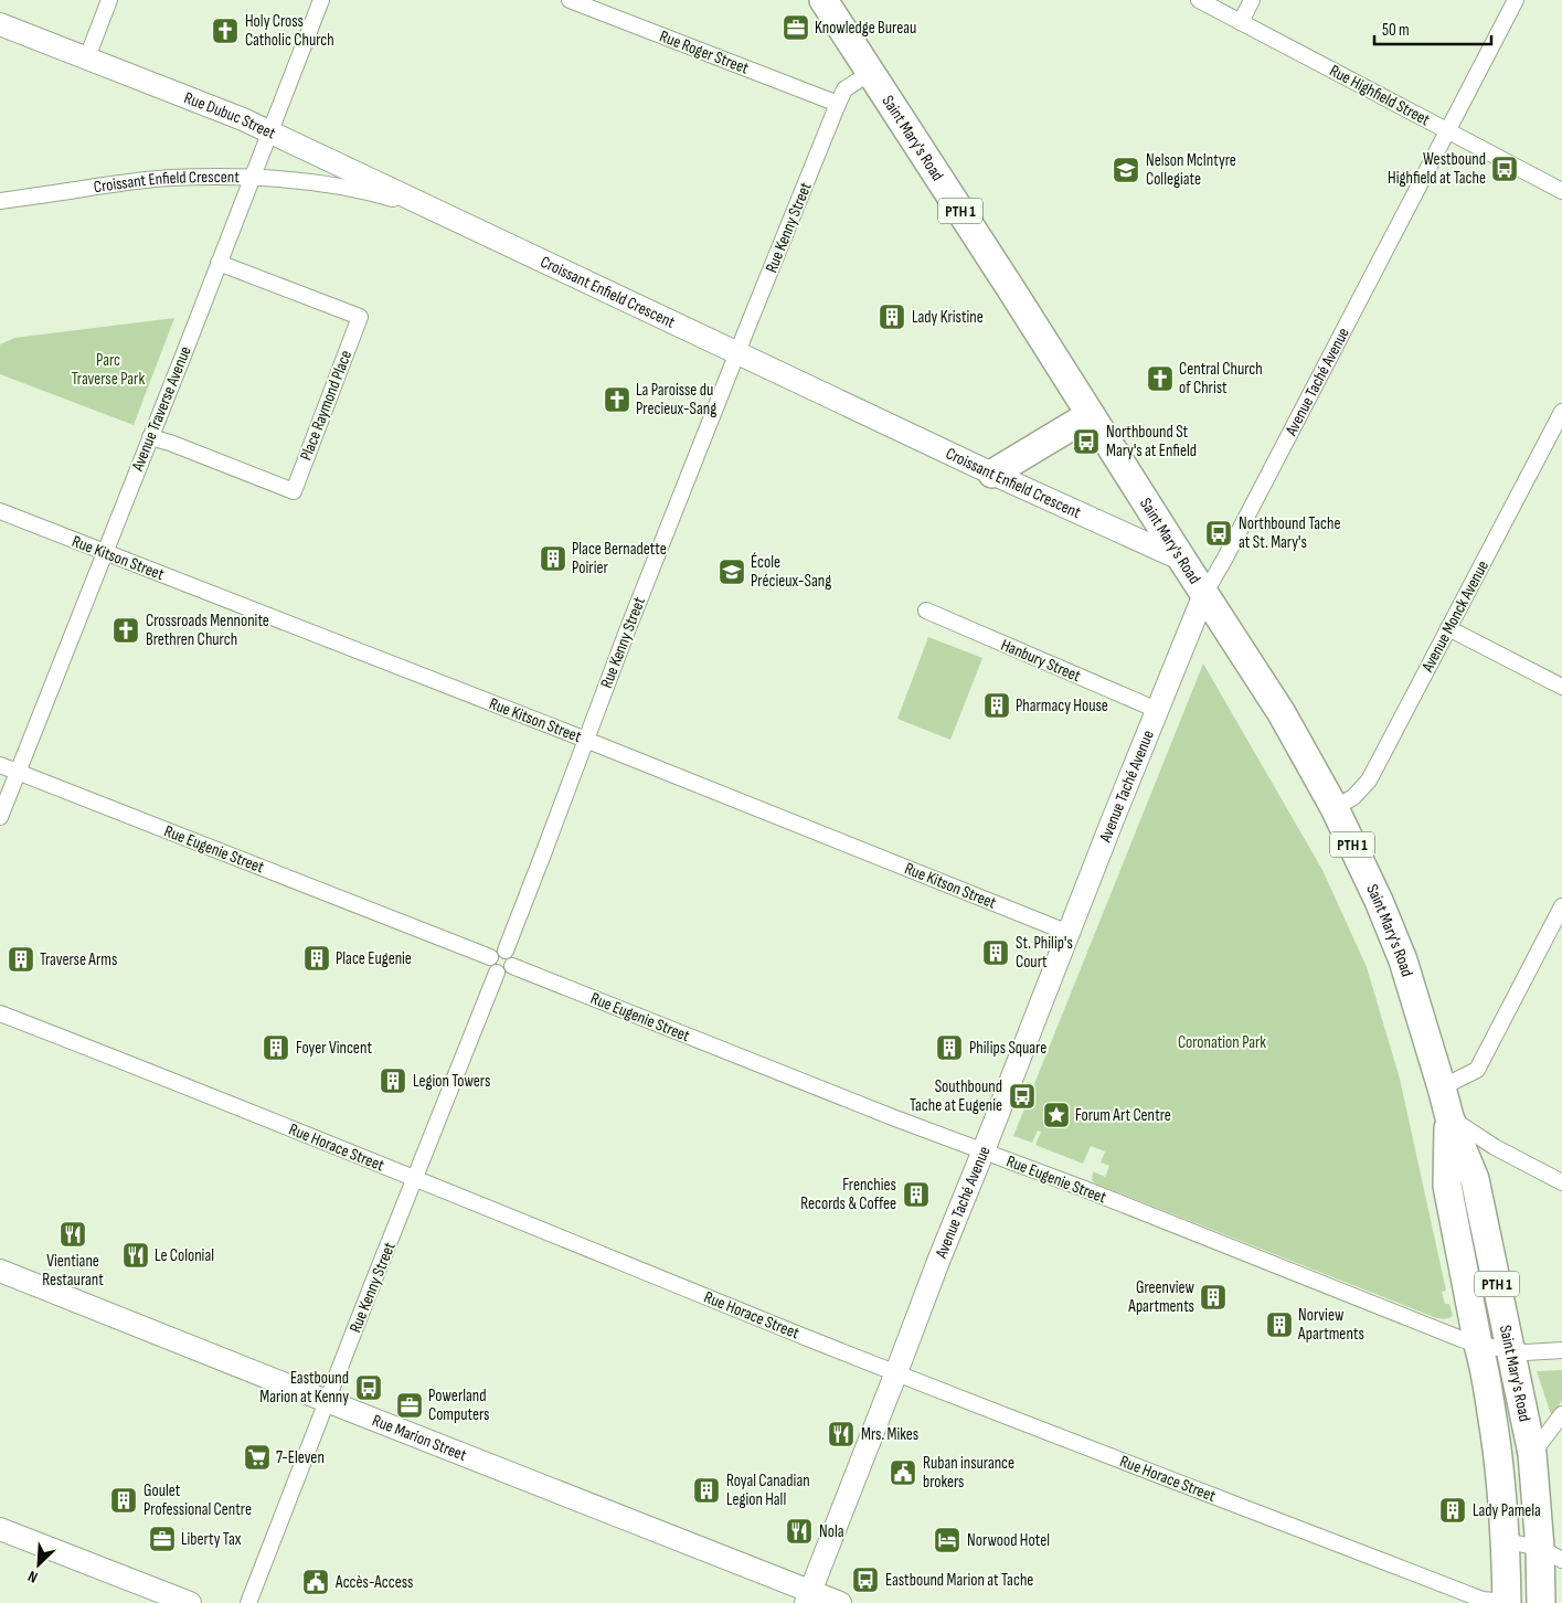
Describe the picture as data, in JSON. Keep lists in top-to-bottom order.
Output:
{
  "streets": {
    "highway": ["Saint Mary's Road", "PTH 1"],
    "street": [
      "Rue Roger Street",
      "Rue Highfield Street",
      "Rue Dubuc Street",
      "Croissant Enfield Crescent",
      "Rue Kenny Street",
      "Avenue Taché Avenue",
      "Place Raymond Place",
      "Avenue Traverse Avenue",
      "Rue Kitson Street",
      "Avenue Monck Avenue",
      "Hanbury Street",
      "Rue Eugenie Street",
      "Rue Horace Street",
      "Rue Marion Street"
    ]
  },
  "crossings": [
    ["Rue Roger Street", "Rue Kenny Street"],
    ["Rue Highfield Street", "Avenue Taché Avenue"],
    ["Rue Dubuc Street", "Croissant Enfield Crescent"],
    ["Rue Dubuc Street", "Avenue Traverse Avenue"],
    ["Saint Mary's Road", "Croissant Enfield Crescent"],
    ["Saint Mary's Road", "Rue Kenny Street"],
    ["Saint Mary's Road", "Avenue Taché Avenue"],
    ["Saint Mary's Road", "Avenue Monck Avenue"],
    ["Saint Mary's Road", "Rue Eugenie Street"],
    ["Saint Mary's Road", "Rue Horace Street"],
    ["Croissant Enfield Crescent", "Rue Kenny Street"],
    ["Croissant Enfield Crescent", "Avenue Traverse Avenue"],
    ["Rue Kenny Street", "Rue Kitson Street"],
    ["Rue Kenny Street", "Rue Eugenie Street"],
    ["Rue Kenny Street", "Rue Horace Street"],
    ["Rue Kenny Street", "Rue Marion Street"],
    ["Avenue Taché Avenue", "Rue Kitson Street"],
    ["Avenue Taché Avenue", "Hanbury Street"],
    ["Avenue Taché Avenue", "Rue Eugenie Street"],
    ["Avenue Taché Avenue", "Rue Horace Street"],
    ["Avenue Taché Avenue", "Rue Marion Street"],
    ["Place Raymond Place", "Avenue Traverse Avenue"],
    ["Avenue Traverse Avenue", "Rue Kitson Street"],
    ["Avenue Traverse Avenue", "Rue Eugenie Street"]
  ],
  "parks": ["Parc Traverse Park", "Coronation Park"],
  "places": {
    "office": ["Knowledge Bureau", "Powerland Computers", "Liberty Tax"],
    "church": [
      "Holy Cross Catholic Church",
      "Central Church of Christ",
      "La Paroisse du Precieux-Sang",
      "Crossroads Mennonite Brethren Church"
    ],
    "bus stop": [
      "Westbound Highfield at Tache",
      "Northbound St Mary's at Enfield",
      "Northbound Tache at St. Mary's",
      "Southbound Tache at Eugenie",
      "Eastbound Marion at Kenny",
      "Eastbound Marion at Tache"
    ],
    "school or university": ["Nelson McIntyre Collegiate", "École Précieux-Sang"],
    "building": [
      "Lady Kristine",
      "Place Bernadette Poirier",
      "Pharmacy House",
      "St. Philip's Court",
      "Place Eugenie",
      "Traverse Arms",
      "Foyer Vincent",
      "Philips Square",
      "Legion Towers",
      "Frenchies Records & Coffee",
      "Greenview Apartments",
      "Norview Apartments",
      "Royal Canadian Legion Hall",
      "Goulet Professional Centre",
      "Lady Pamela"
    ],
    "place": ["Forum Art Centre"],
    "restaurant": [
      "Vientiane Restaurant",
      "Le Colonial",
      "Mrs. Mikes",
      "Nola"
    ],
    "supermarket": ["7-Eleven"],
    "public building": ["Ruban insurance brokers", "Accès-Access"],
    "hotel": ["Norwood Hotel"]
  },
  "scale_bar": "50 m",
  "north": "bottom left"
}
